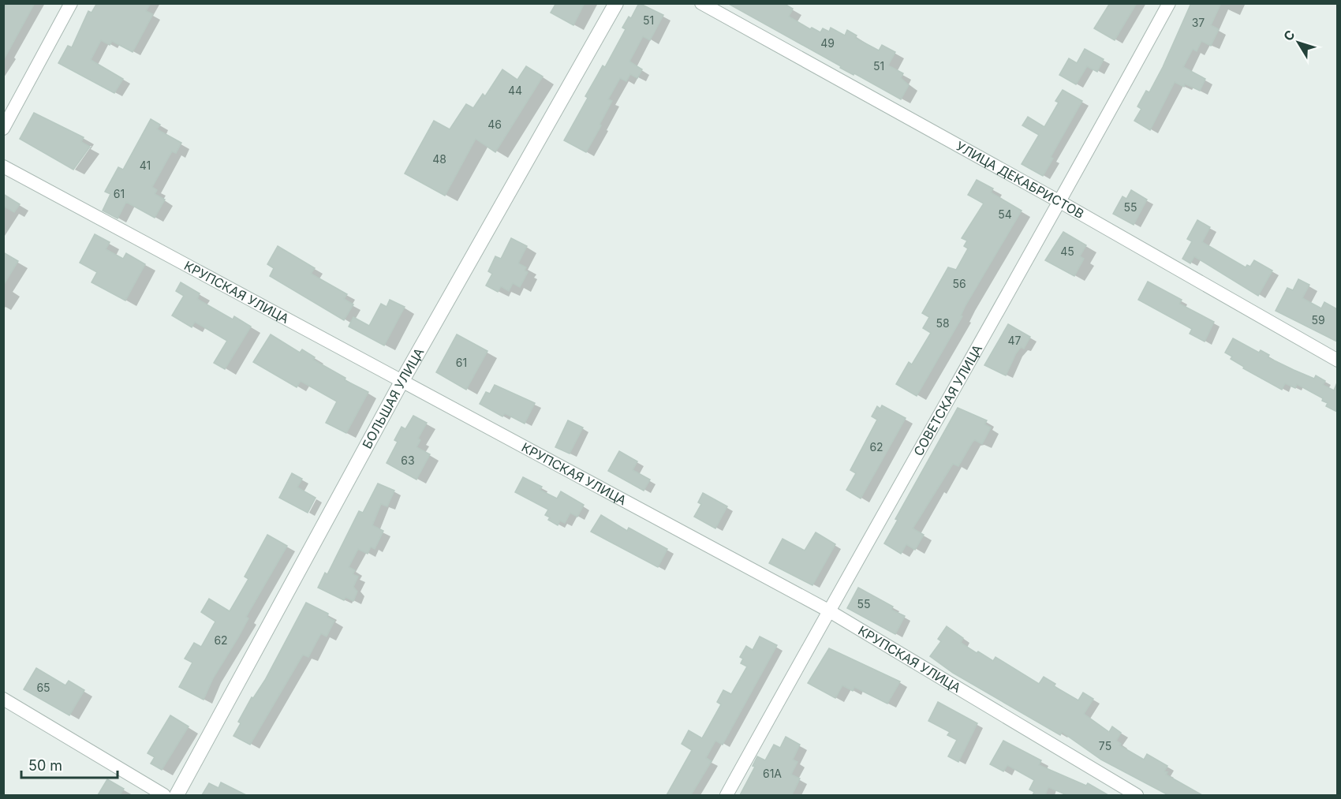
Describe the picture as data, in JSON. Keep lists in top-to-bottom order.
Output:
{
  "streets": {
    "street": [
      "УЛИЦА ДЕКАБРИСТОВ",
      "КРУПСКАЯ УЛИЦА",
      "БОЛЬШАЯ УЛИЦА",
      "СОВЕТСКАЯ УЛИЦА"
    ]
  },
  "crossings": [
    ["УЛИЦА ДЕКАБРИСТОВ", "СОВЕТСКАЯ УЛИЦА"],
    ["КРУПСКАЯ УЛИЦА", "БОЛЬШАЯ УЛИЦА"],
    ["КРУПСКАЯ УЛИЦА", "СОВЕТСКАЯ УЛИЦА"]
  ],
  "house_numbers": [
    "51",
    "37",
    "49",
    "51",
    "44",
    "46",
    "48",
    "41",
    "61",
    "55",
    "54",
    "45",
    "56",
    "59",
    "58",
    "47",
    "61",
    "62",
    "63",
    "55",
    "62",
    "65",
    "75",
    "61А"
  ],
  "scale_bar": "50 m",
  "north": "top left"
}
